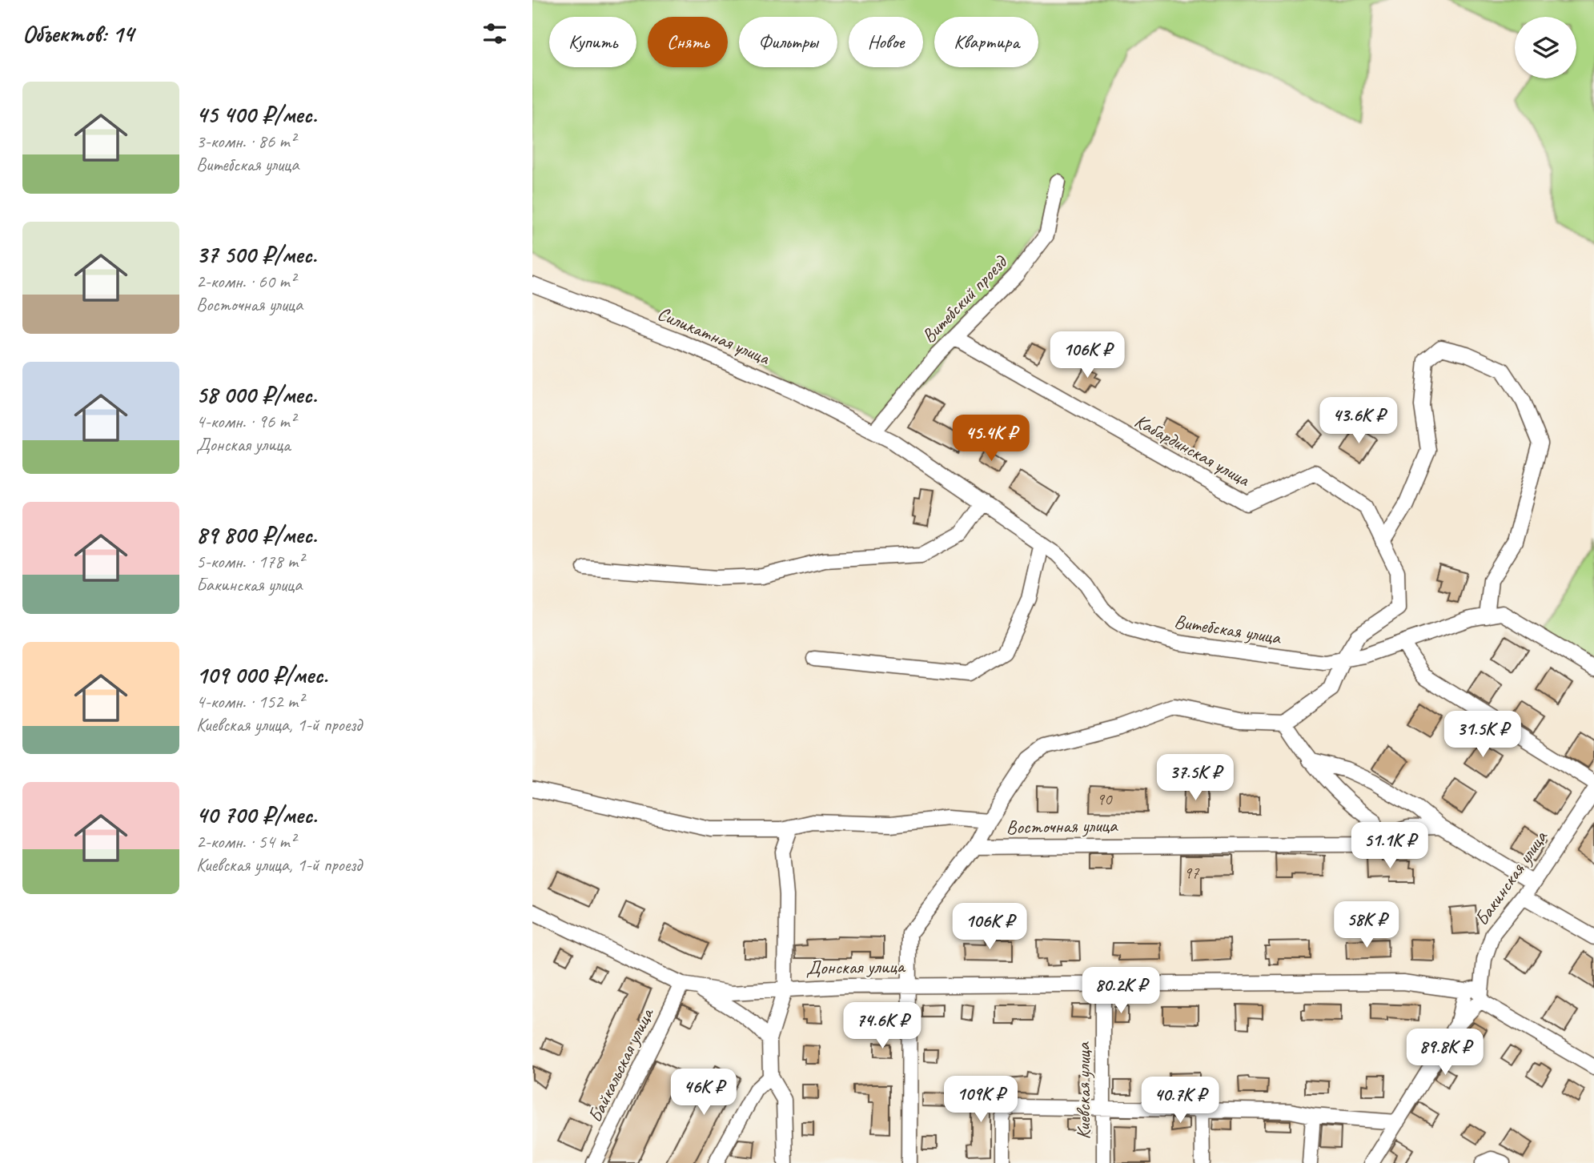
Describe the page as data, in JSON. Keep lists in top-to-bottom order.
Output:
{
  "streets": {
    "street": [
      "Витебский проезд",
      "Силикатная улица",
      "Кабардинская улица",
      "Витебская улица",
      "Восточная улица",
      "Бакинская улица",
      "Донская улица",
      "Байкальская улица",
      "Киевская улица"
    ]
  },
  "crossings": [
    ["Витебский проезд", "Силикатная улица"],
    ["Витебский проезд", "Кабардинская улица"],
    ["Витебский проезд", "Витебская улица"],
    ["Силикатная улица", "Витебская улица"],
    ["Кабардинская улица", "Витебская улица"],
    ["Донская улица", "Байкальская улица"],
    ["Донская улица", "Киевская улица"]
  ],
  "house_numbers": ["90", "97"],
  "page": {
    "heading": "Объектов: 14",
    "chip": [
      "Купить",
      "Снять",
      "Фильтры",
      "Новое",
      "Квартира"
    ],
    "list": [
      {
        "name": "45 400 ₽/мес.",
        "note": "3-комн. · 86 m² · Витебская улица"
      },
      {
        "name": "37 500 ₽/мес.",
        "note": "2-комн. · 60 m² · Восточная улица"
      },
      {
        "name": "58 000 ₽/мес.",
        "note": "4-комн. · 96 m² · Донская улица"
      },
      {
        "name": "89 800 ₽/мес.",
        "note": "5-комн. · 178 m² · Бакинская улица"
      },
      {
        "name": "109 000 ₽/мес.",
        "note": "4-комн. · 152 m² · Киевская улица, 1-й проезд"
      },
      {
        "name": "40 700 ₽/мес.",
        "note": "2-комн. · 54 m² · Киевская улица, 1-й проезд"
      }
    ],
    "price": [
      "106K ₽",
      "43.6K ₽",
      "45.4K ₽",
      "31.5K ₽",
      "37.5K ₽",
      "51.1K ₽",
      "58K ₽",
      "106K ₽",
      "80.2K ₽",
      "74.6K ₽",
      "89.8K ₽",
      "46K ₽",
      "109K ₽",
      "40.7K ₽"
    ]
  }
}
